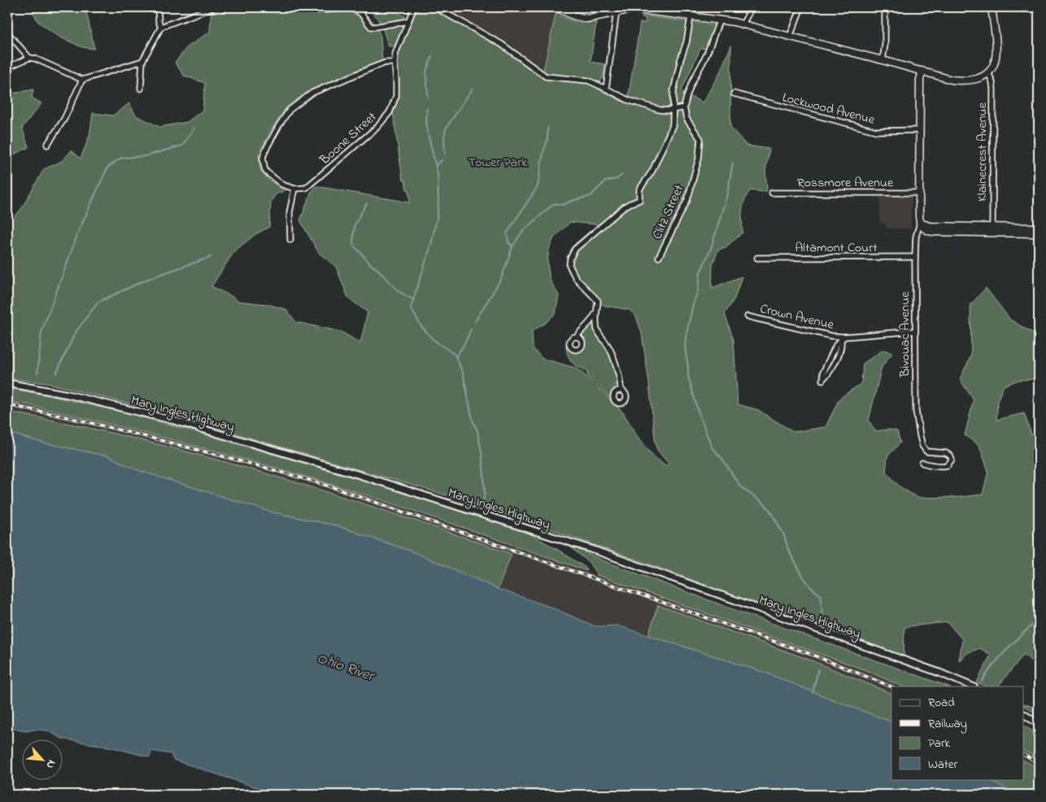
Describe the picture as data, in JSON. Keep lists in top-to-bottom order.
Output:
{
  "streets": {
    "street": [
      "Lockwood Avenue",
      "Boone Street",
      "Klainecrest Avenue",
      "Rossmore Avenue",
      "Clitz Street",
      "Altamont Court",
      "Crown Avenue",
      "Bivouac Avenue",
      "Mary Ingles Highway"
    ]
  },
  "crossings": [
    ["Altamont Court", "Bivouac Avenue"],
    ["Crown Avenue", "Bivouac Avenue"]
  ],
  "water": ["Ohio River"],
  "parks": ["Tower Park"],
  "legend": [
    "Road",
    "Railway",
    "Park",
    "Water"
  ],
  "north": "bottom right"
}
